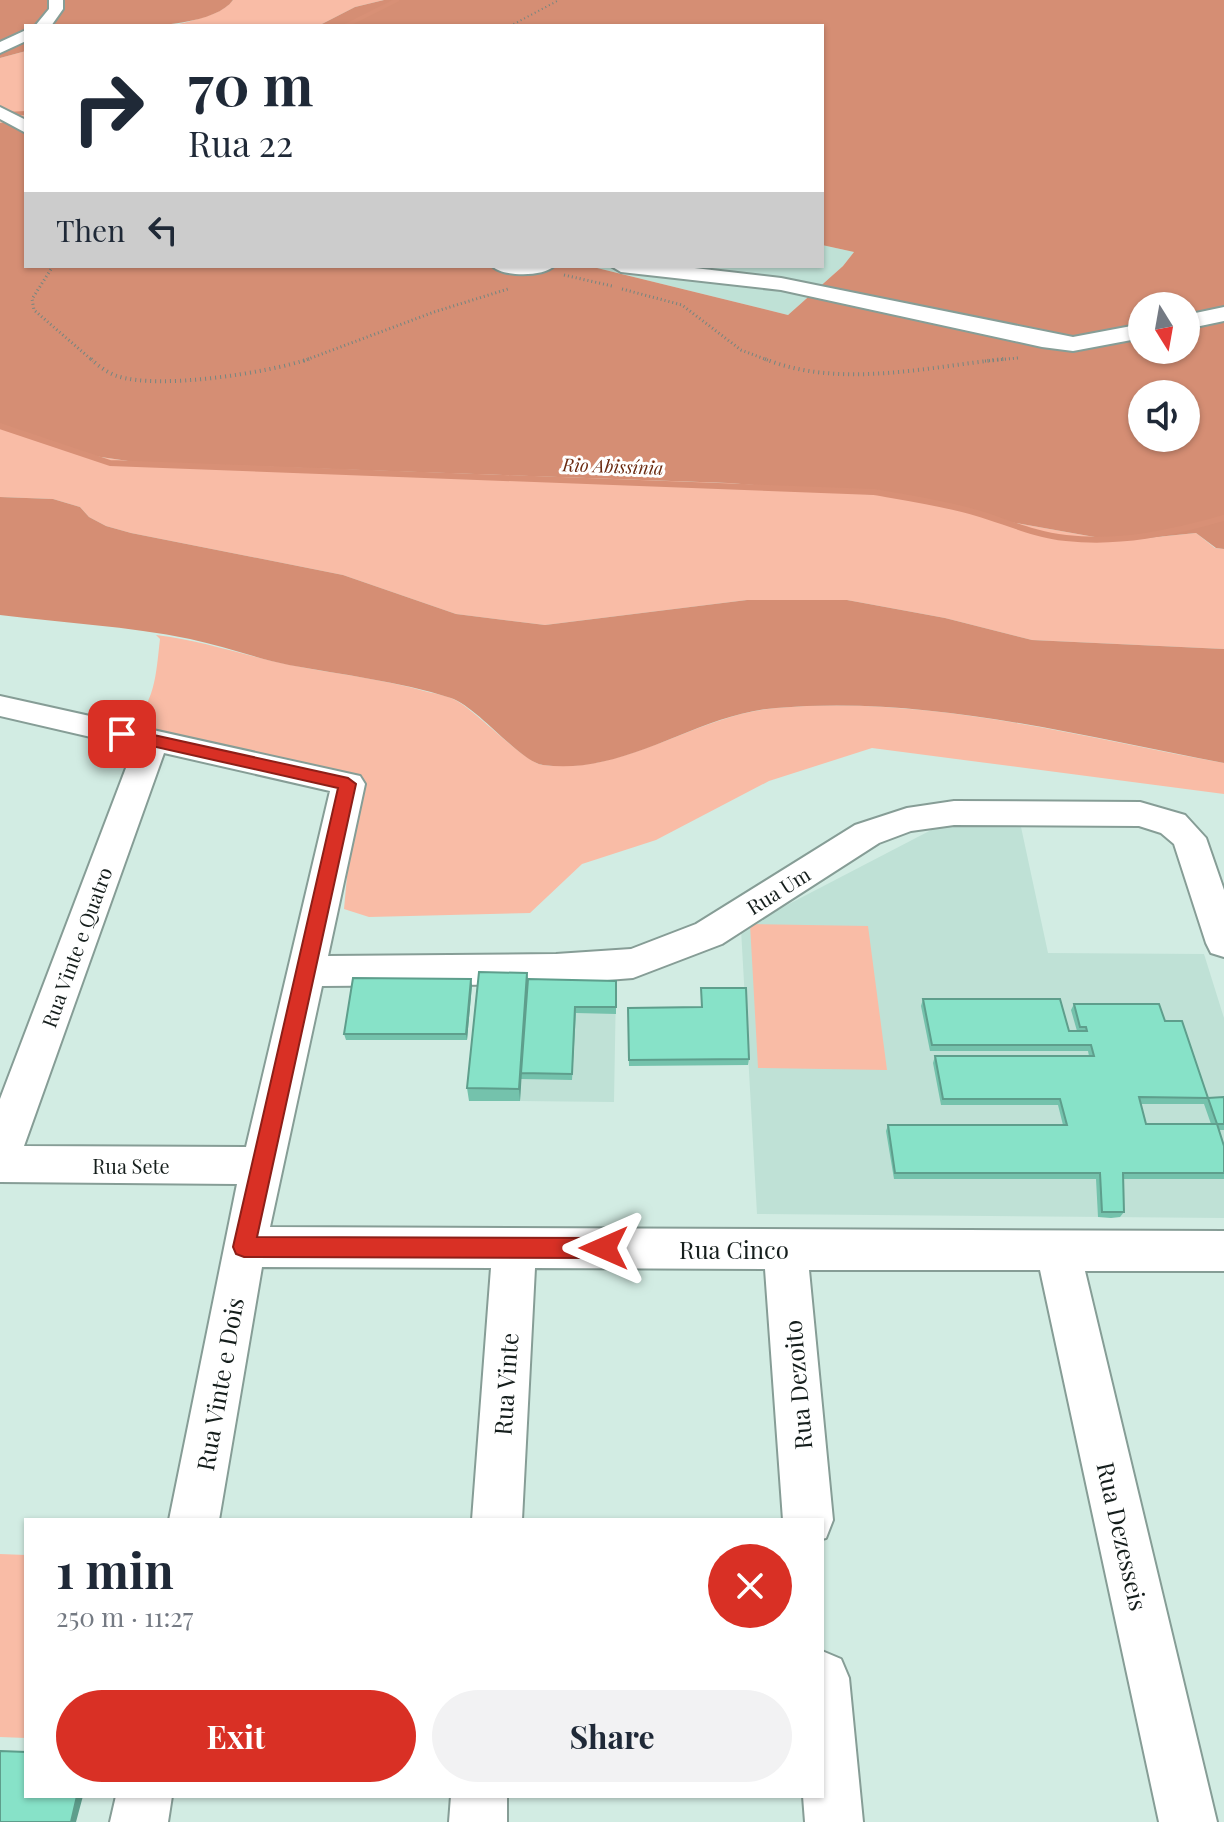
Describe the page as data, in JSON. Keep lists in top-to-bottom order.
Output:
{
  "streets": {
    "street": [
      "Rua Um",
      "Rua Vinte e Quatro",
      "Rua Sete",
      "Rua Cinco",
      "Rua Vinte e Dois",
      "Rua Vinte",
      "Rua Dezoito",
      "Rua Dezesseis"
    ]
  },
  "crossings": [
    ["Rua Um", "Rua Vinte e Dois"],
    ["Rua Vinte e Quatro", "Rua Vinte e Dois"],
    ["Rua Sete", "Rua Vinte e Dois"],
    ["Rua Cinco", "Rua Vinte e Dois"],
    ["Rua Cinco", "Rua Vinte"],
    ["Rua Cinco", "Rua Dezoito"],
    ["Rua Cinco", "Rua Dezesseis"]
  ],
  "water": ["Rio Abissínia"],
  "north": "bottom",
  "page": {
    "turn": ["70 m", "Rua 22"],
    "then": "Then",
    "heading": ["1 min", "250 m · 11:27"],
    "buttons": ["Exit", "Share"]
  }
}
